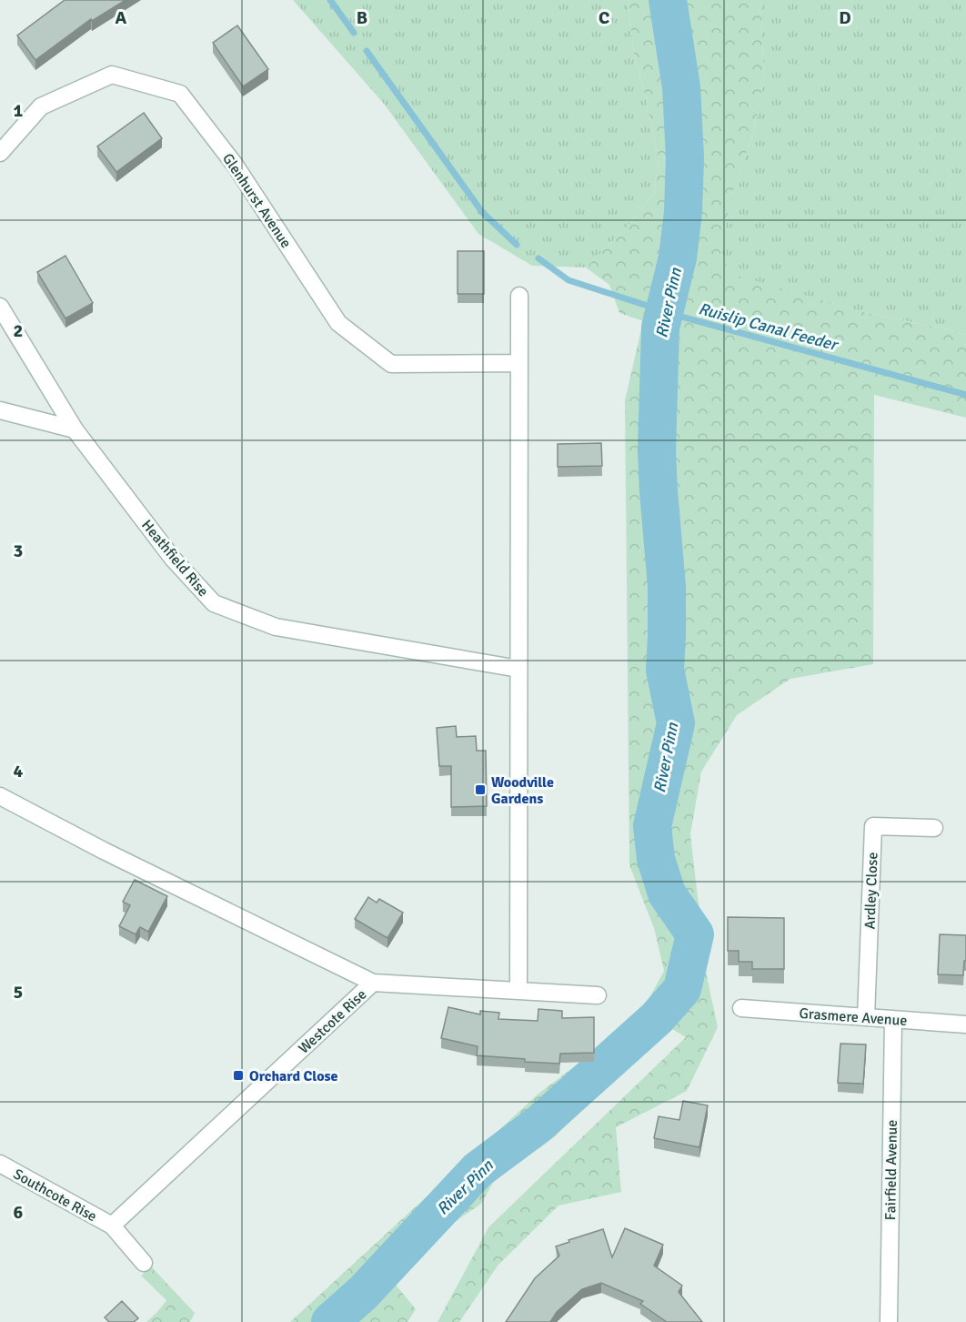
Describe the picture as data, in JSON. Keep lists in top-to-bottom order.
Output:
{
  "streets": {
    "street": [
      "Glenhurst Avenue",
      "Heathfield Rise",
      "Ardley Close",
      "Grasmere Avenue",
      "Westcote Rise",
      "Fairfield Avenue",
      "Southcote Rise"
    ]
  },
  "crossings": [
    ["Ardley Close", "Grasmere Avenue"],
    ["Grasmere Avenue", "Fairfield Avenue"],
    ["Westcote Rise", "Southcote Rise"]
  ],
  "water": ["River Pinn", "Ruislip Canal Feeder"],
  "places": {
    "transit": ["Woodville Gardens", "Orchard Close"]
  },
  "grid": {
    "columns": [
      "A",
      "B",
      "C",
      "D"
    ],
    "rows": [
      "1",
      "2",
      "3",
      "4",
      "5",
      "6"
    ]
  }
}
